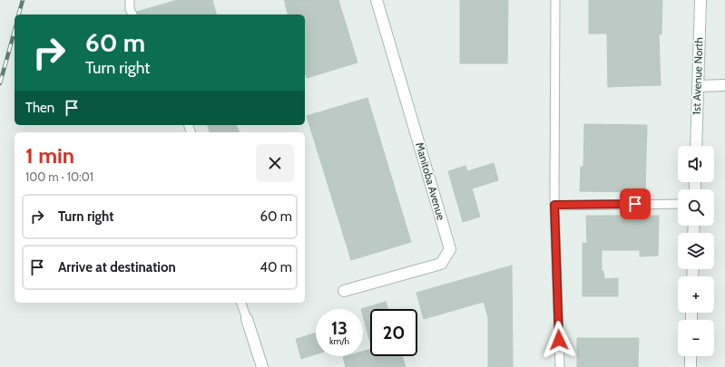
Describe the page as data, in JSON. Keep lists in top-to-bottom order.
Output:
{
  "streets": {
    "street": ["1st Avenue North", "Manitoba Avenue"]
  },
  "page": {
    "turn": ["60 m", "Turn right"],
    "then": "Then",
    "heading": ["1 min", "100 m · 10:01"],
    "map_buttons": ["+", "−"],
    "list": [
      {
        "name": "Turn right",
        "value": "60 m"
      },
      {
        "name": "Arrive at destination",
        "value": "40 m"
      }
    ],
    "speed": "13 km/h",
    "limit": "20"
  }
}
